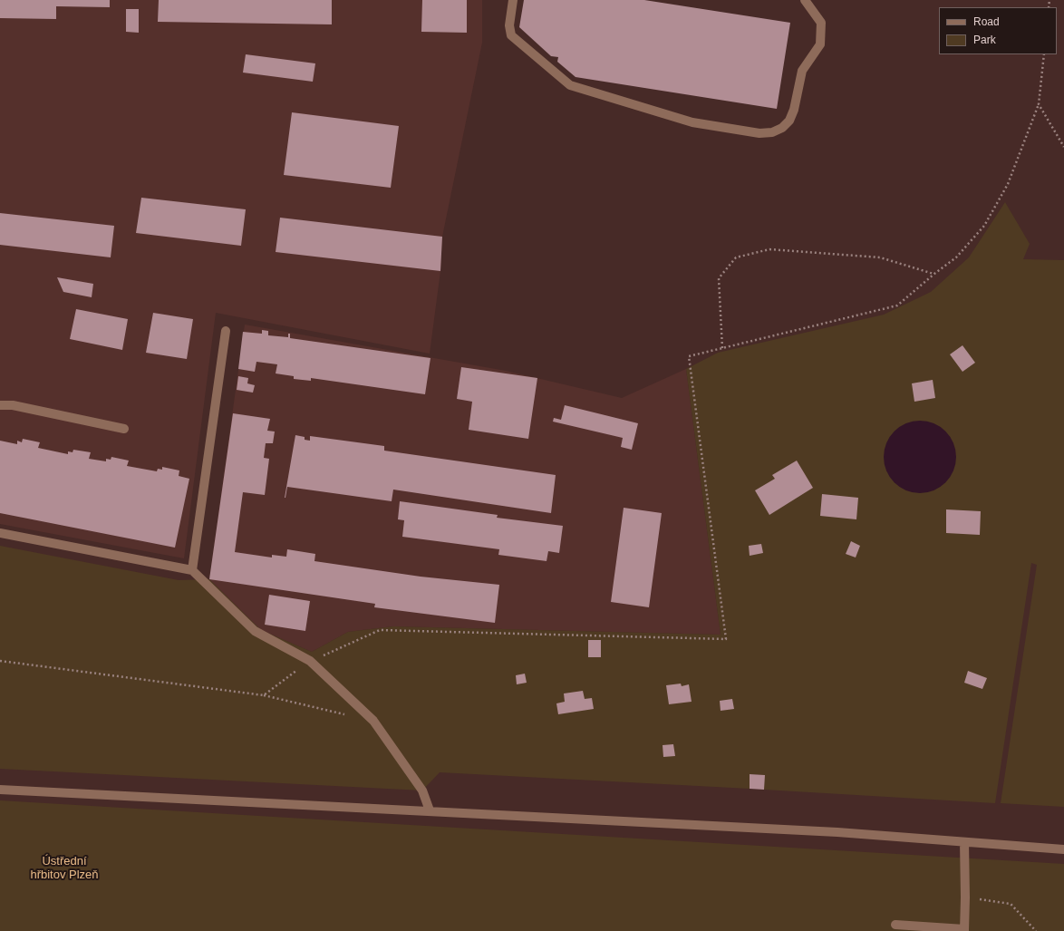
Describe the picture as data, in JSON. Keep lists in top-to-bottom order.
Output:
{
  "parks": ["Ústřední hřbitov Plzeň"],
  "legend": ["Road", "Park"]
}
